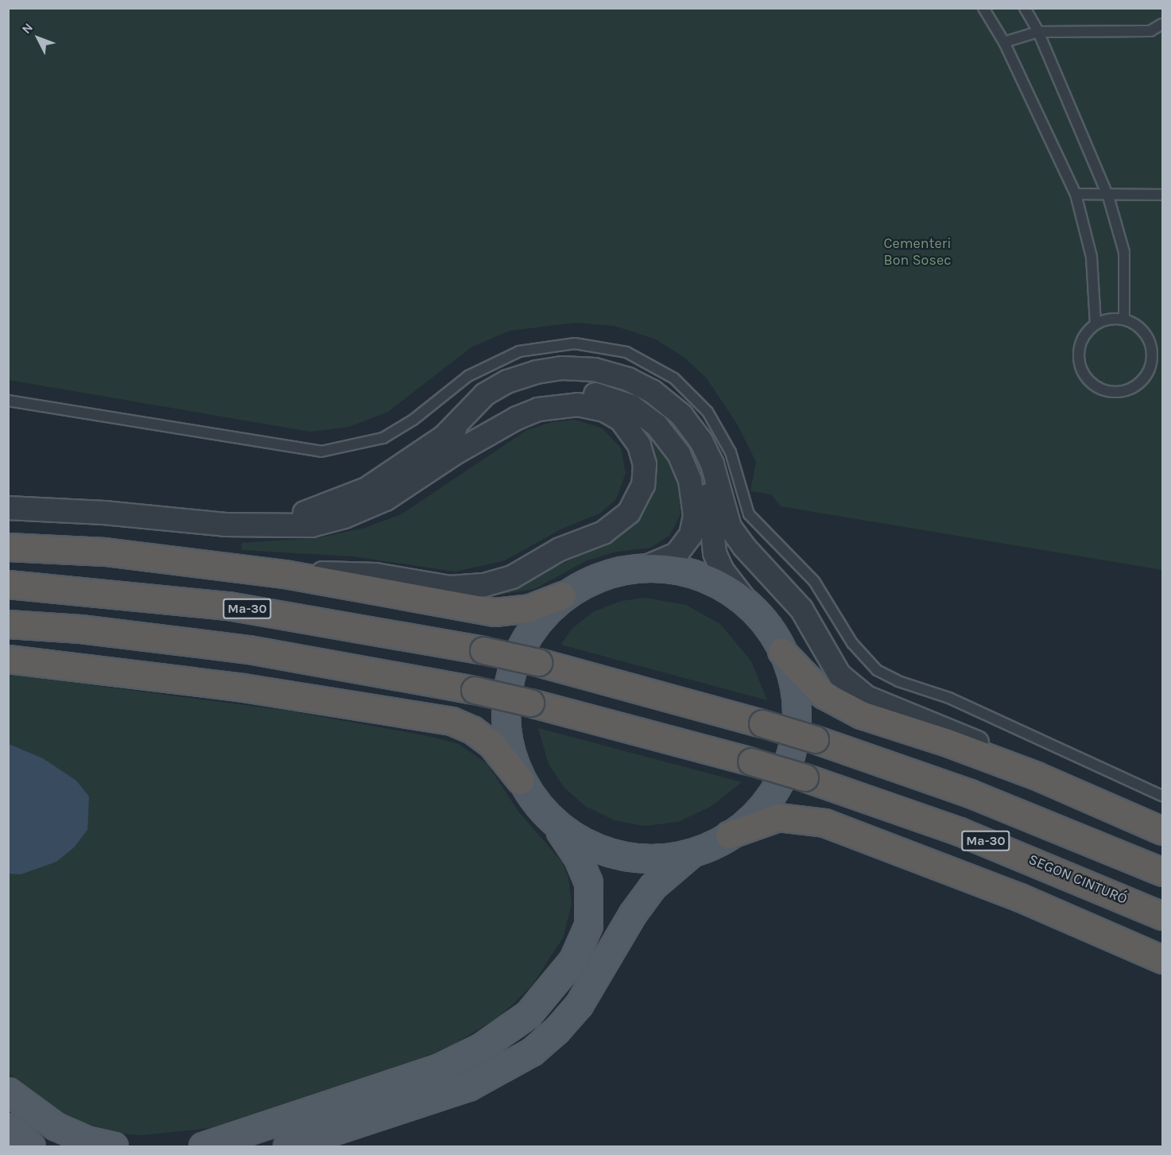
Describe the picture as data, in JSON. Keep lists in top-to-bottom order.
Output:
{
  "streets": {
    "highway": ["Ma-30", "SEGON CINTURÓ"]
  },
  "parks": ["Cementeri Bon Sosec"],
  "north": "top left"
}
